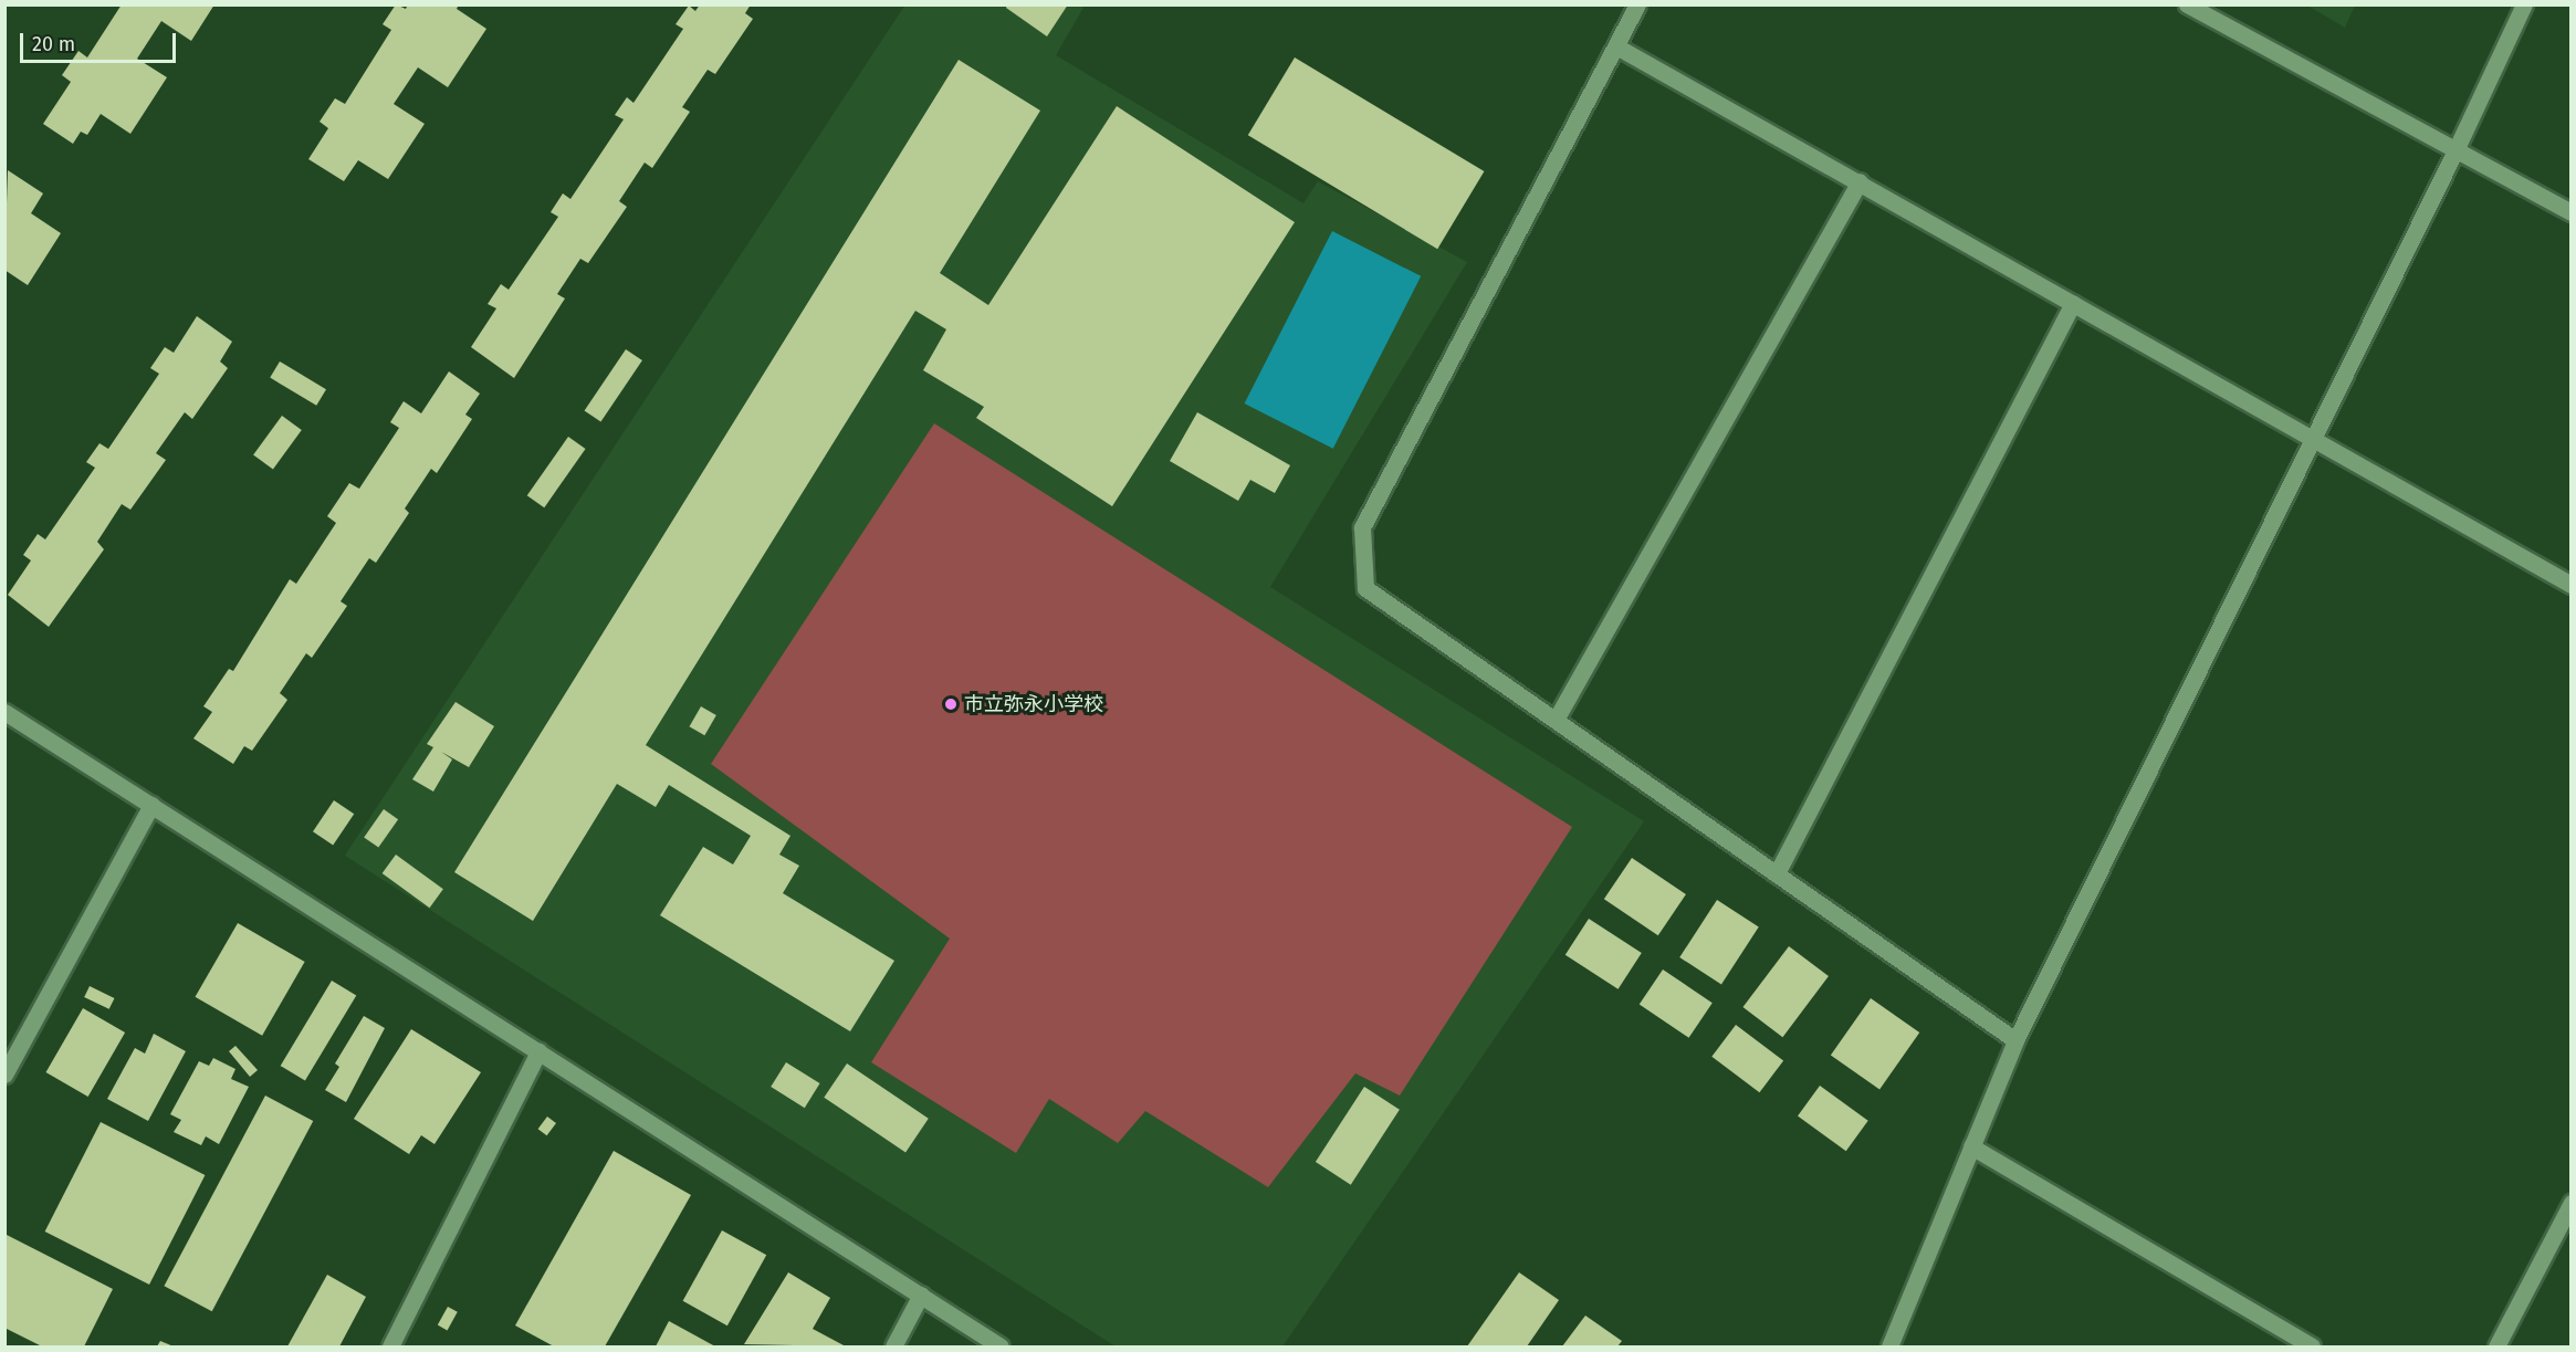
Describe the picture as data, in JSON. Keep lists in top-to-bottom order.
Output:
{
  "places": ["市立弥永小学校"],
  "scale_bar": "20 m"
}
